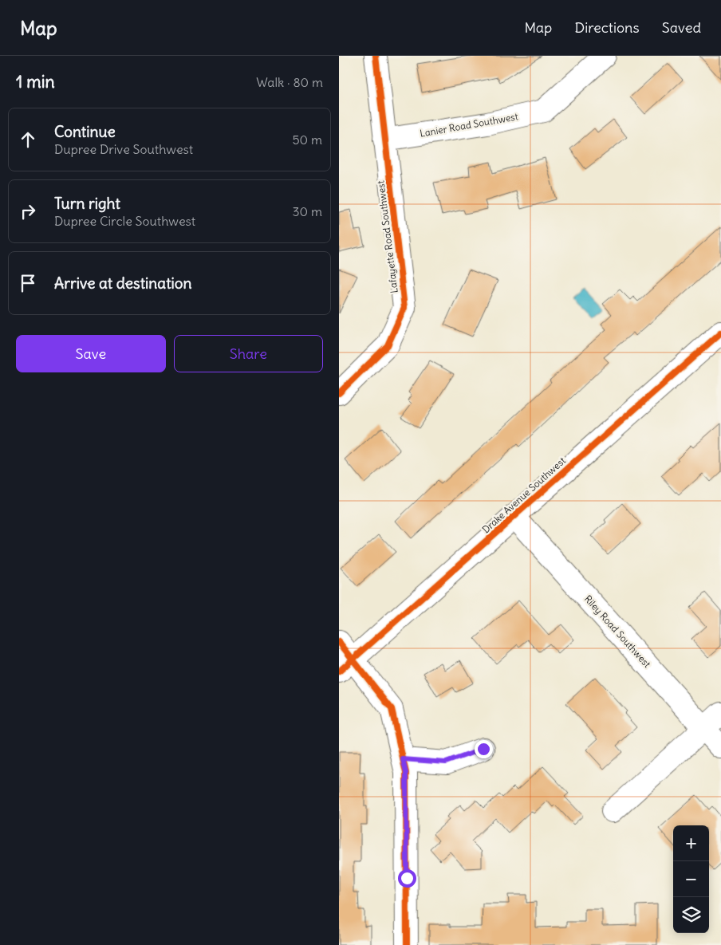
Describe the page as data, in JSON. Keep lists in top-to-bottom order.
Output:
{
  "streets": {
    "street": [
      "Lanier Road Southwest",
      "Lafayette Road Southwest",
      "Drake Avenue Southwest",
      "Riley Road Southwest"
    ]
  },
  "crossings": [
    ["Lanier Road Southwest", "Lafayette Road Southwest"],
    ["Drake Avenue Southwest", "Riley Road Southwest"]
  ],
  "page": {
    "header": "Map",
    "nav": ["Map", "Directions", "Saved"],
    "heading": ["1 min", "Walk · 80 m"],
    "list": [
      ["Continue", "Dupree Drive Southwest", "50 m"],
      ["Turn right", "Dupree Circle Southwest", "30 m"],
      "Arrive at destination"
    ],
    "buttons": ["Save", "Share"],
    "map_buttons": ["+", "−"]
  }
}
